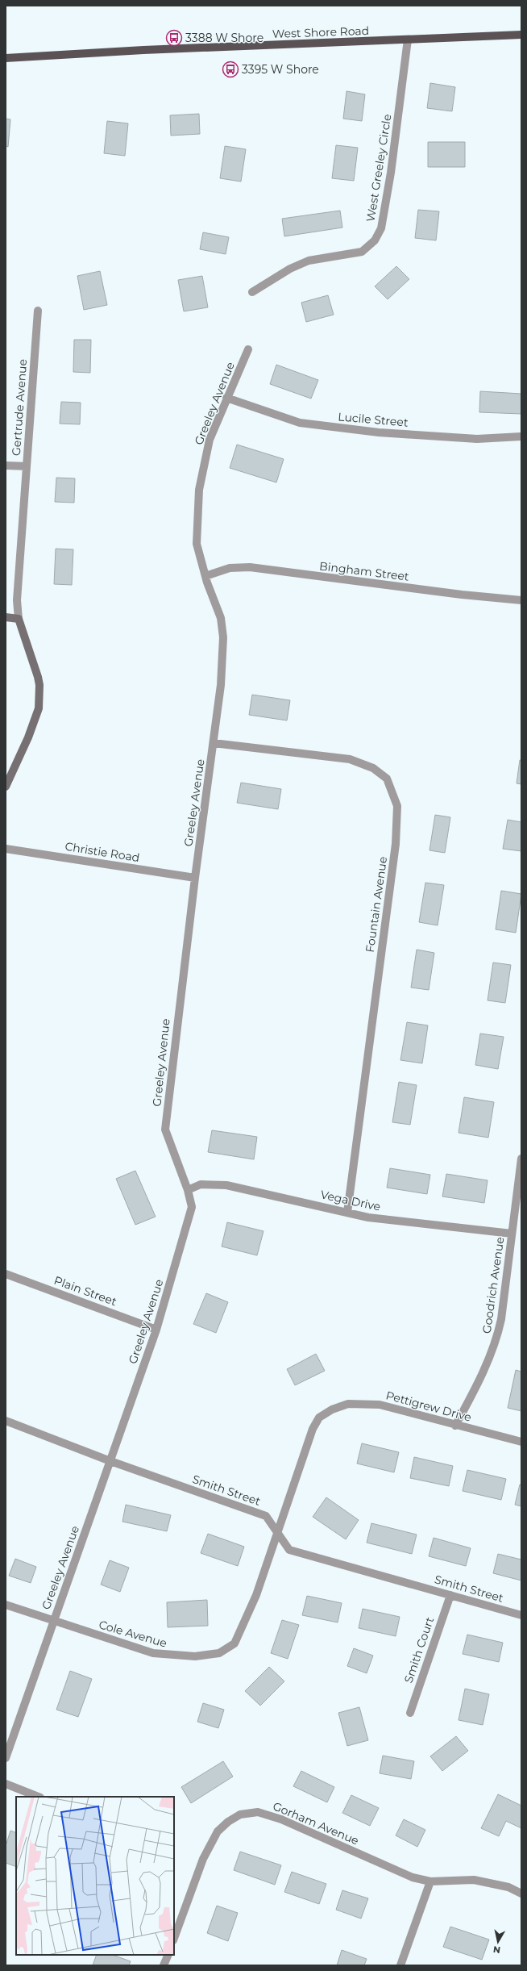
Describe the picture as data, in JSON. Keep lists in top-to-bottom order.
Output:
{
  "streets": {
    "main road": ["West Shore Road"],
    "street": [
      "West Greeley Circle",
      "Greeley Avenue",
      "Gertrude Avenue",
      "Lucile Street",
      "Bingham Street",
      "Christie Road",
      "Fountain Avenue",
      "Vega Drive",
      "Goodrich Avenue",
      "Plain Street",
      "Pettigrew Drive",
      "Smith Street",
      "Cole Avenue",
      "Smith Court",
      "Gorham Avenue"
    ]
  },
  "crossings": [
    ["West Shore Road", "West Greeley Circle"],
    ["Greeley Avenue", "Lucile Street"],
    ["Greeley Avenue", "Bingham Street"],
    ["Greeley Avenue", "Christie Road"],
    ["Greeley Avenue", "Fountain Avenue"],
    ["Greeley Avenue", "Vega Drive"],
    ["Greeley Avenue", "Plain Street"],
    ["Greeley Avenue", "Smith Street"],
    ["Greeley Avenue", "Cole Avenue"],
    ["Fountain Avenue", "Vega Drive"],
    ["Vega Drive", "Goodrich Avenue"],
    ["Goodrich Avenue", "Pettigrew Drive"],
    ["Pettigrew Drive", "Smith Street"],
    ["Pettigrew Drive", "Cole Avenue"],
    ["Smith Street", "Cole Avenue"],
    ["Smith Street", "Smith Court"]
  ],
  "places": {
    "bus stop": ["3388 W Shore", "3395 W Shore"]
  },
  "north": "bottom"
}
